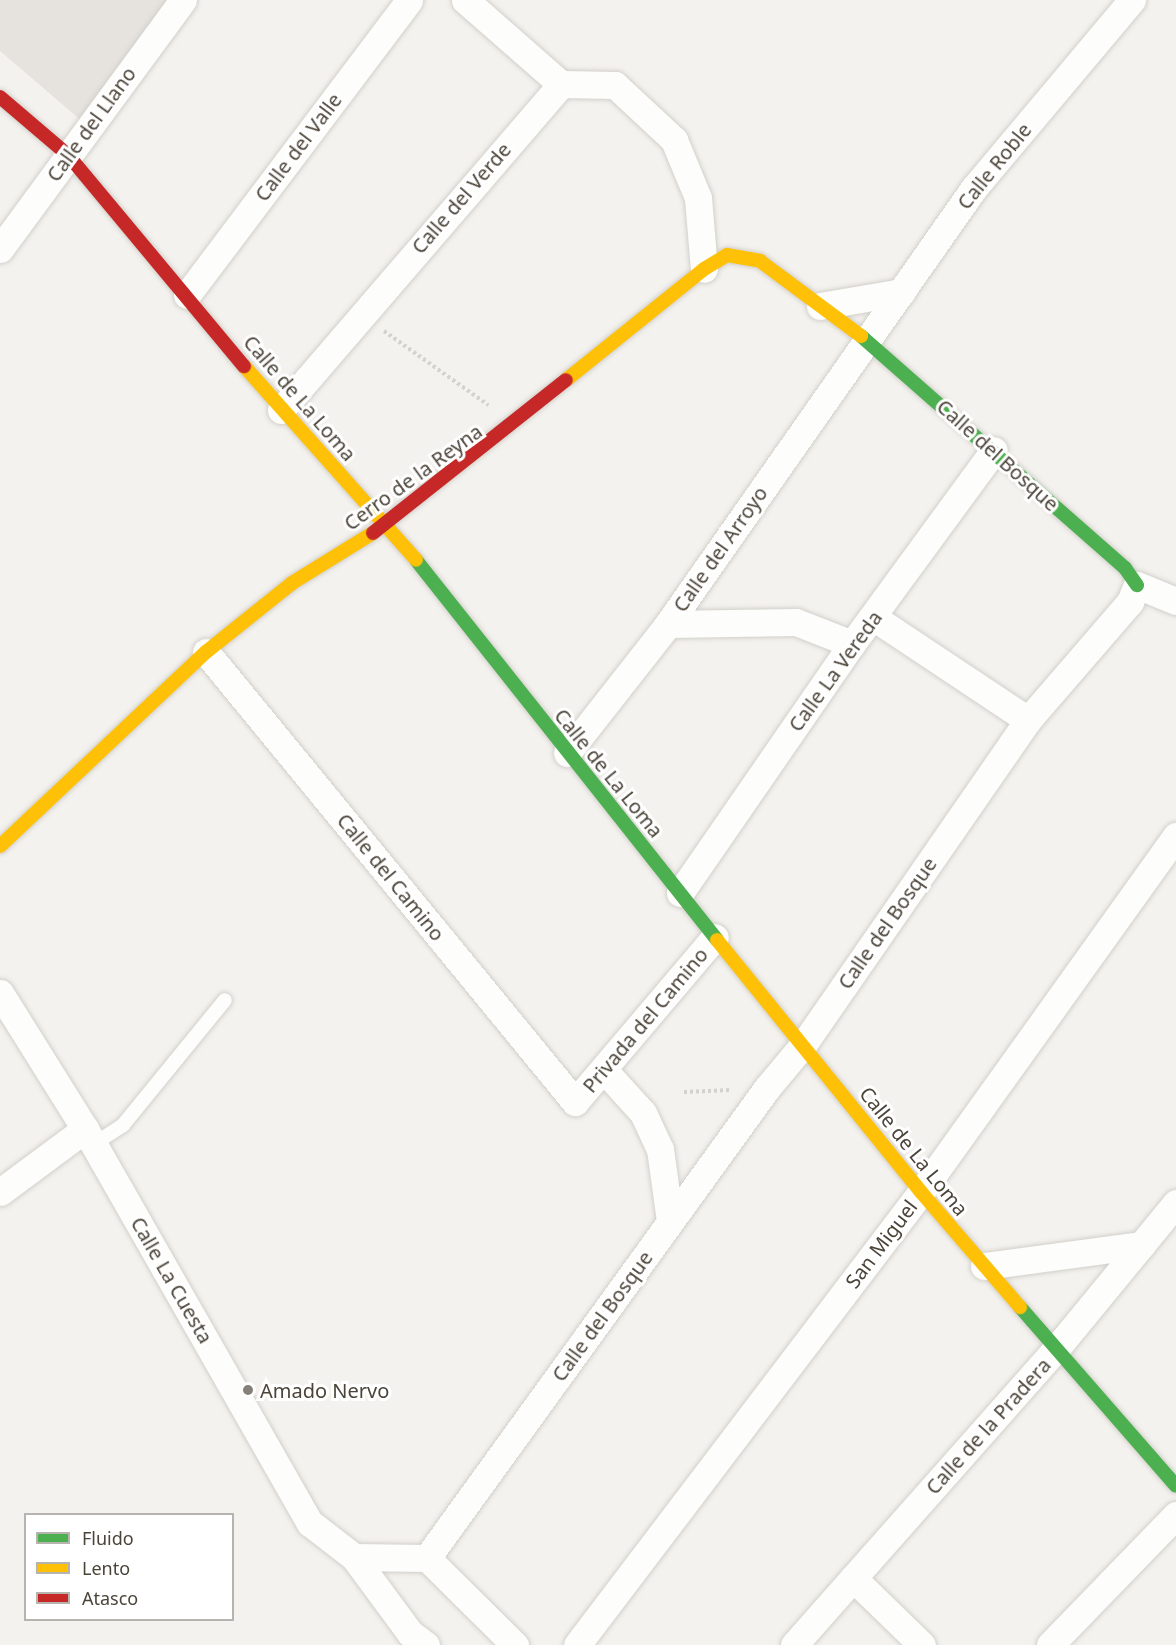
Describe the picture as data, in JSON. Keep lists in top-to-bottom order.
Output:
{
  "streets": {
    "street": [
      "Calle del Llano",
      "Calle del Valle",
      "Calle Roble",
      "Calle del Verde",
      "Calle de La Loma",
      "Calle del Bosque",
      "Cerro de la Reyna",
      "Calle del Arroyo",
      "Calle La Vereda",
      "Calle del Camino",
      "Privada del Camino",
      "San Miguel",
      "Calle La Cuesta",
      "Calle de la Pradera"
    ]
  },
  "crossings": [
    ["Calle del Llano", "Calle de La Loma"],
    ["Calle del Valle", "Calle de La Loma"],
    ["Calle Roble", "Calle del Bosque"],
    ["Calle Roble", "Cerro de la Reyna"],
    ["Calle Roble", "Calle del Arroyo"],
    ["Calle del Verde", "Calle de La Loma"],
    ["Calle de La Loma", "Calle del Bosque"],
    ["Calle de La Loma", "Cerro de la Reyna"],
    ["Calle de La Loma", "Calle del Arroyo"],
    ["Calle de La Loma", "Calle La Vereda"],
    ["Calle de La Loma", "Privada del Camino"],
    ["Calle de La Loma", "San Miguel"],
    ["Calle de La Loma", "Calle de la Pradera"],
    ["Calle del Bosque", "Cerro de la Reyna"],
    ["Calle del Bosque", "Calle del Arroyo"],
    ["Calle del Bosque", "Calle La Vereda"],
    ["Cerro de la Reyna", "Calle del Arroyo"],
    ["Cerro de la Reyna", "Calle del Camino"],
    ["Calle del Camino", "Privada del Camino"]
  ],
  "places": ["Amado Nervo"],
  "legend": ["Fluido", "Lento", "Atasco"]
}
